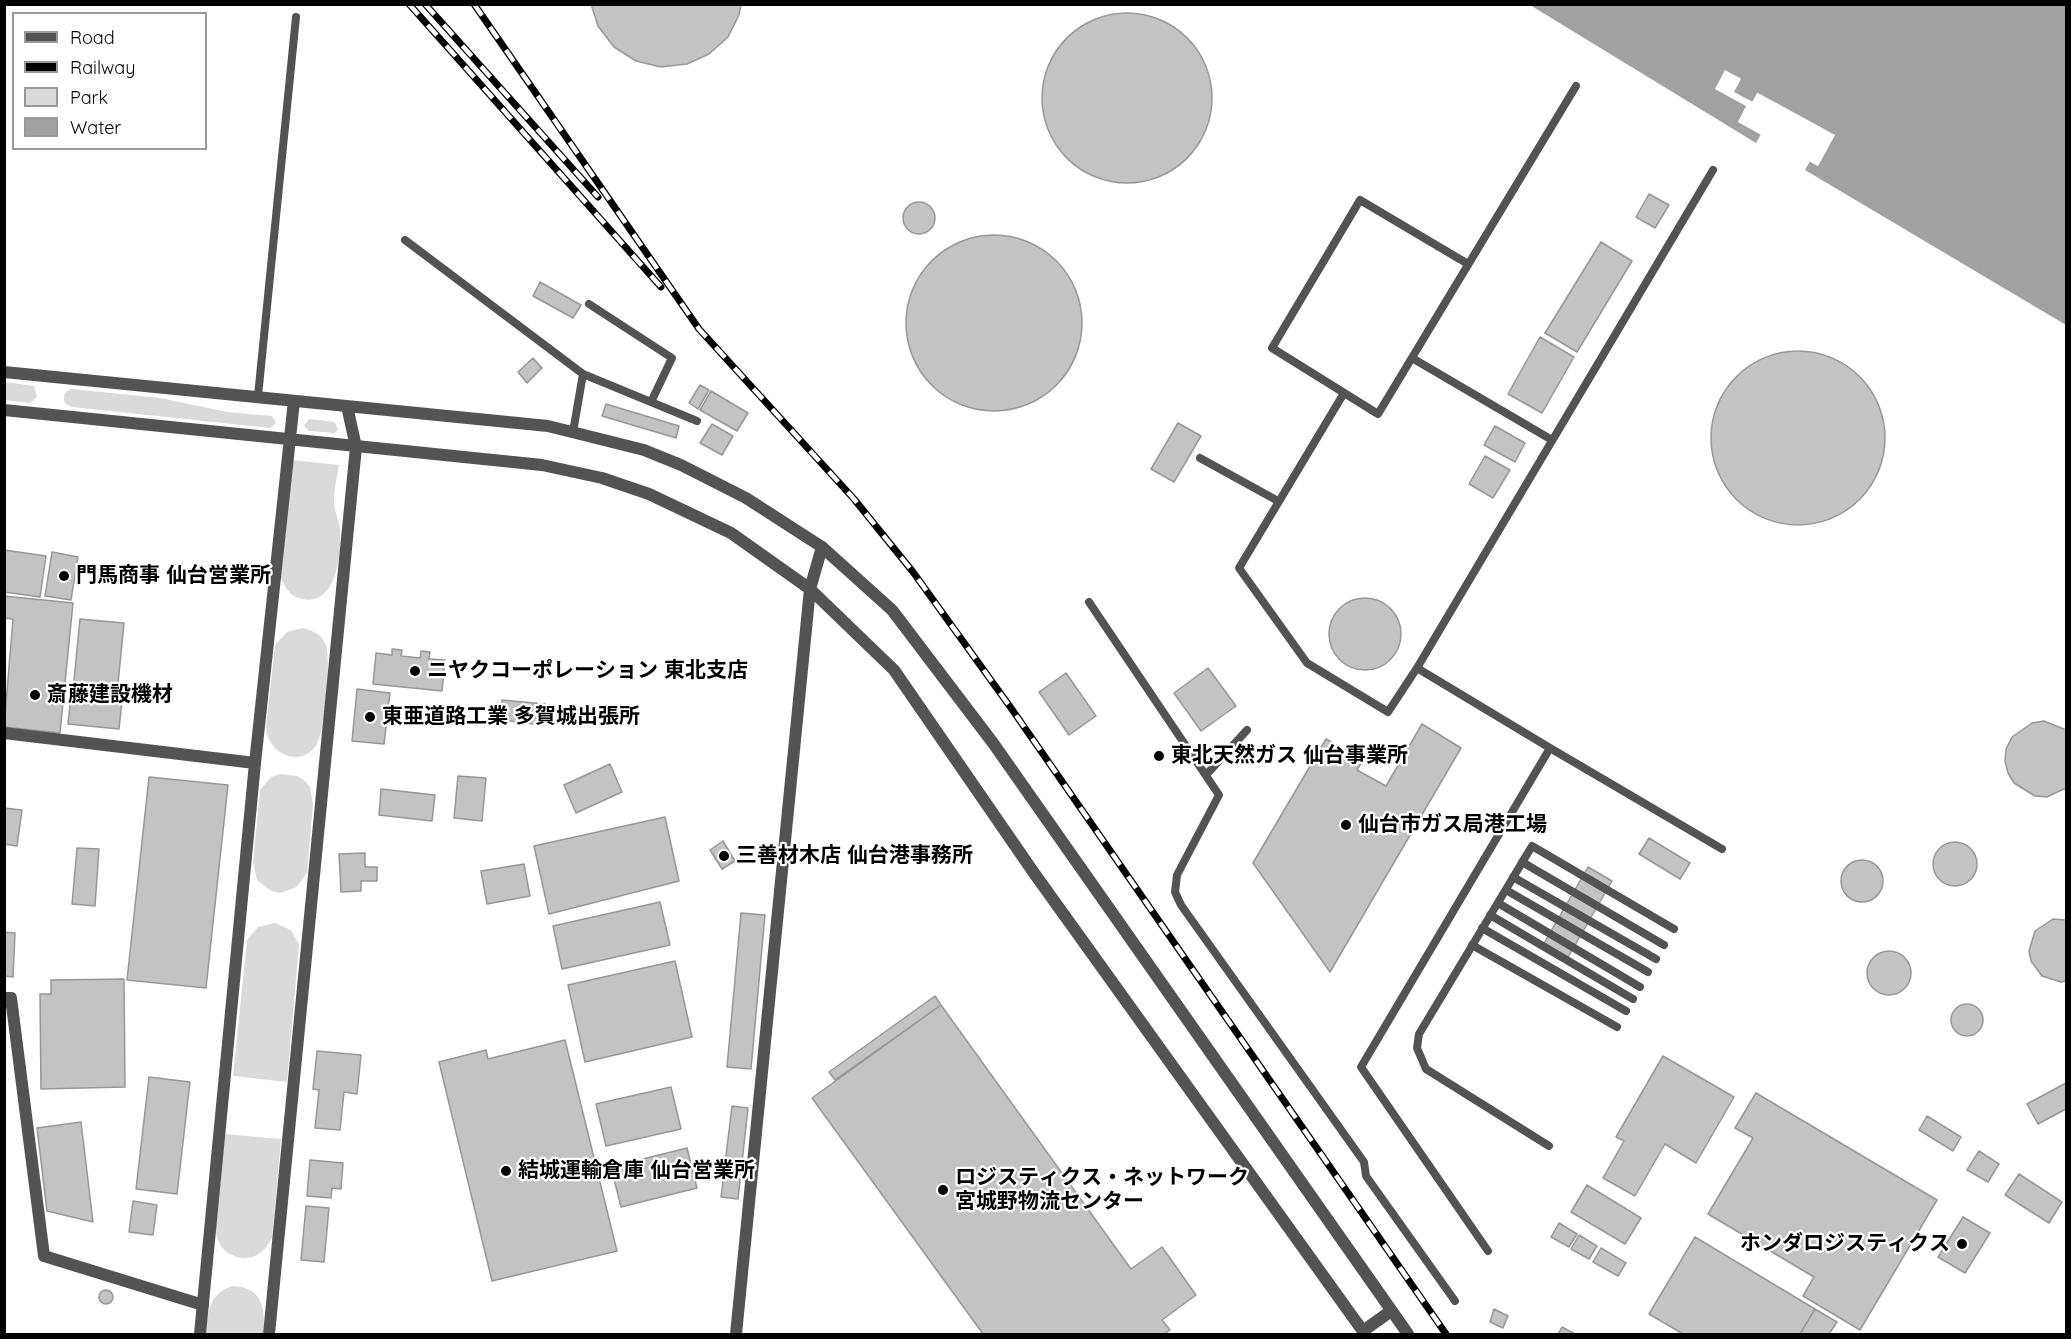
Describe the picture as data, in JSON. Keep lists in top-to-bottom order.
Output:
{
  "places": [
    "門馬商事 仙台営業所",
    "ニヤクコーポレーション 東北支店",
    "斎藤建設機材",
    "東亜道路工業 多賀城出張所",
    "東北天然ガス 仙台事業所",
    "仙台市ガス局港工場",
    "三善材木店 仙台港事務所",
    "結城運輸倉庫 仙台営業所",
    "ロジスティクス・ネットワーク 宮城野物流センター",
    "ホンダロジスティクス"
  ],
  "legend": [
    "Road",
    "Railway",
    "Park",
    "Water"
  ]
}
